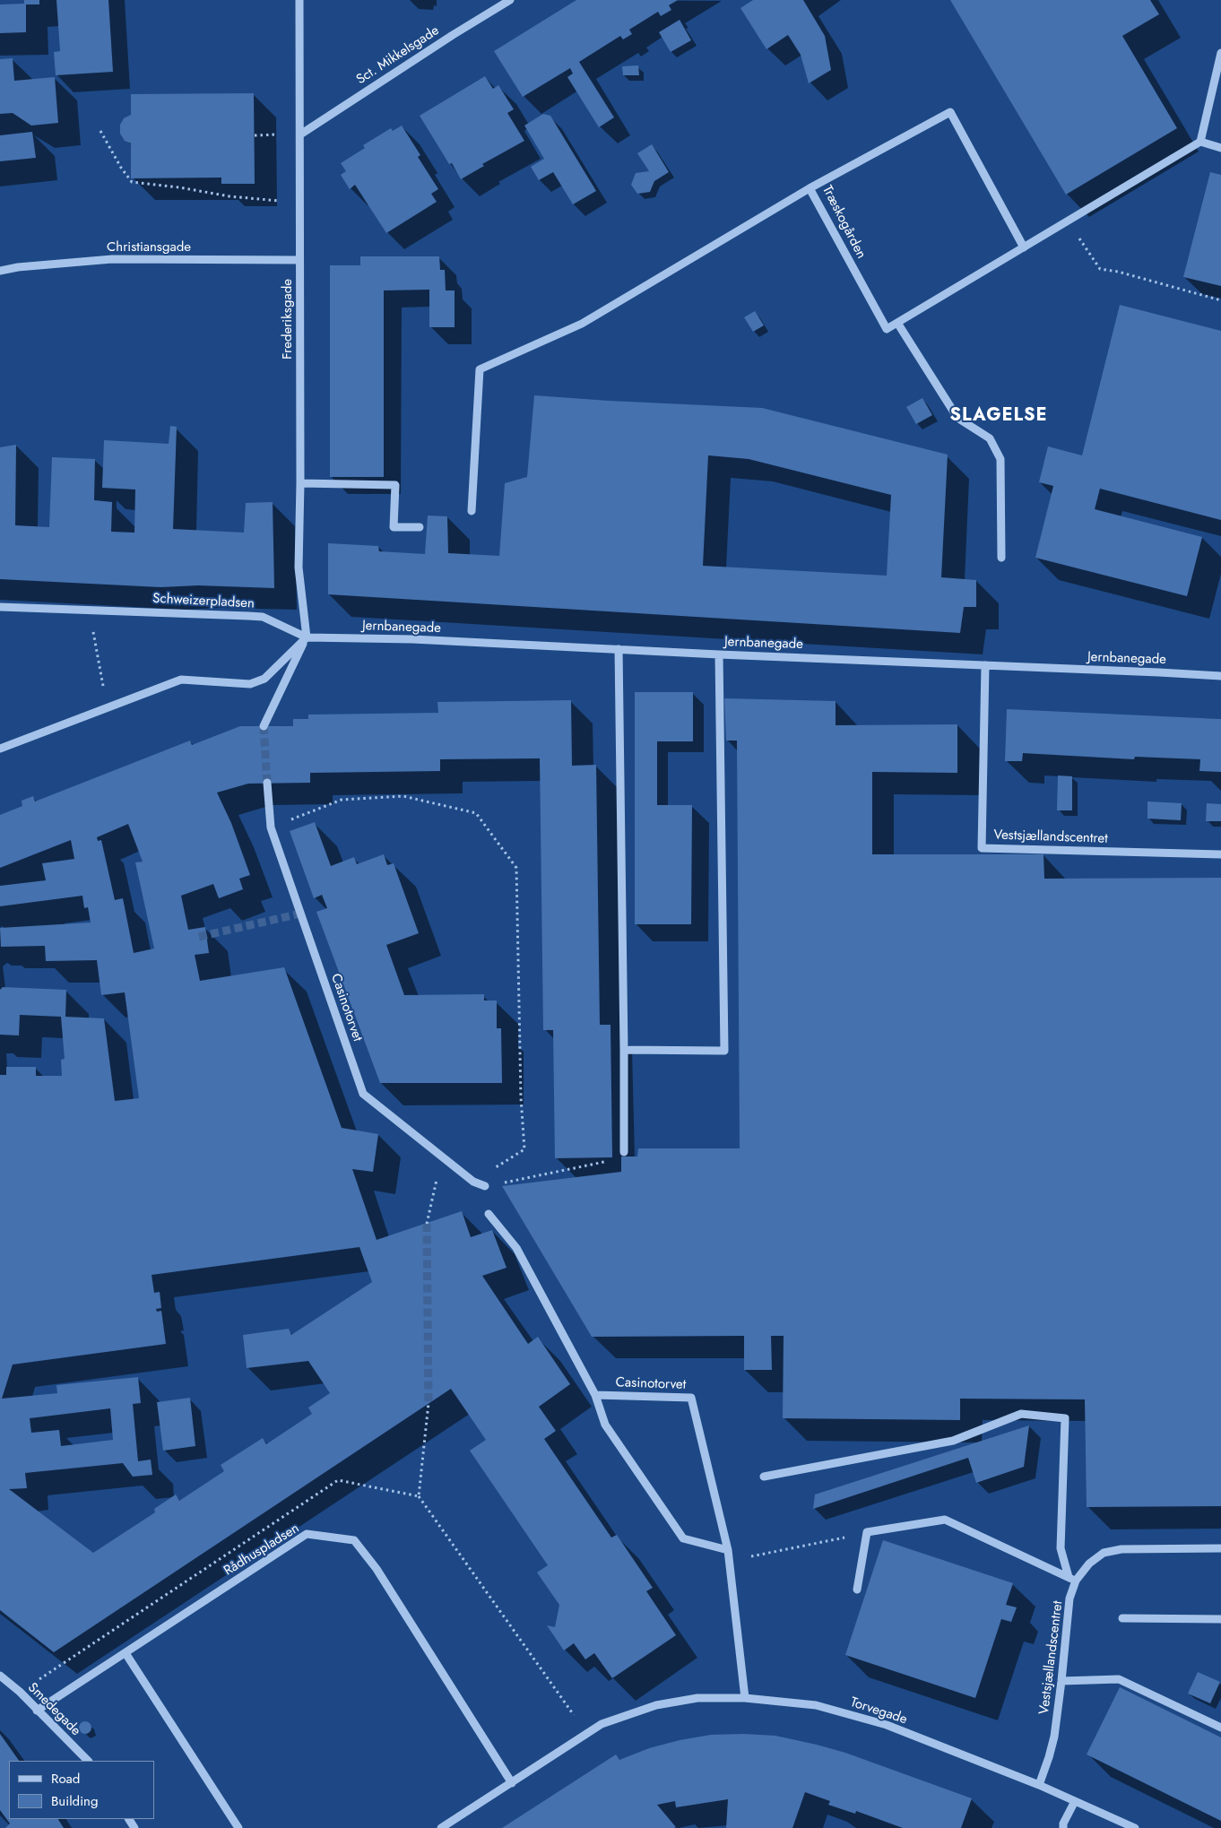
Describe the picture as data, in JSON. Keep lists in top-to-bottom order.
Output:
{
  "streets": {
    "street": [
      "Sct. Mikkelsgade",
      "Træskogården",
      "Christiansgade",
      "Frederiksgade",
      "Schweizerpladsen",
      "Jernbanegade",
      "Vestsjællandscentret",
      "Casinotorvet",
      "Rådhuspladsen",
      "Smedegade",
      "Torvegade"
    ]
  },
  "crossings": [
    ["Sct. Mikkelsgade", "Frederiksgade"],
    ["Christiansgade", "Frederiksgade"],
    ["Frederiksgade", "Schweizerpladsen"],
    ["Frederiksgade", "Jernbanegade"],
    ["Schweizerpladsen", "Jernbanegade"],
    ["Jernbanegade", "Vestsjællandscentret"],
    ["Vestsjællandscentret", "Torvegade"],
    ["Casinotorvet", "Torvegade"],
    ["Rådhuspladsen", "Smedegade"]
  ],
  "districts": ["SLAGELSE"],
  "legend": ["Road", "Building"]
}
